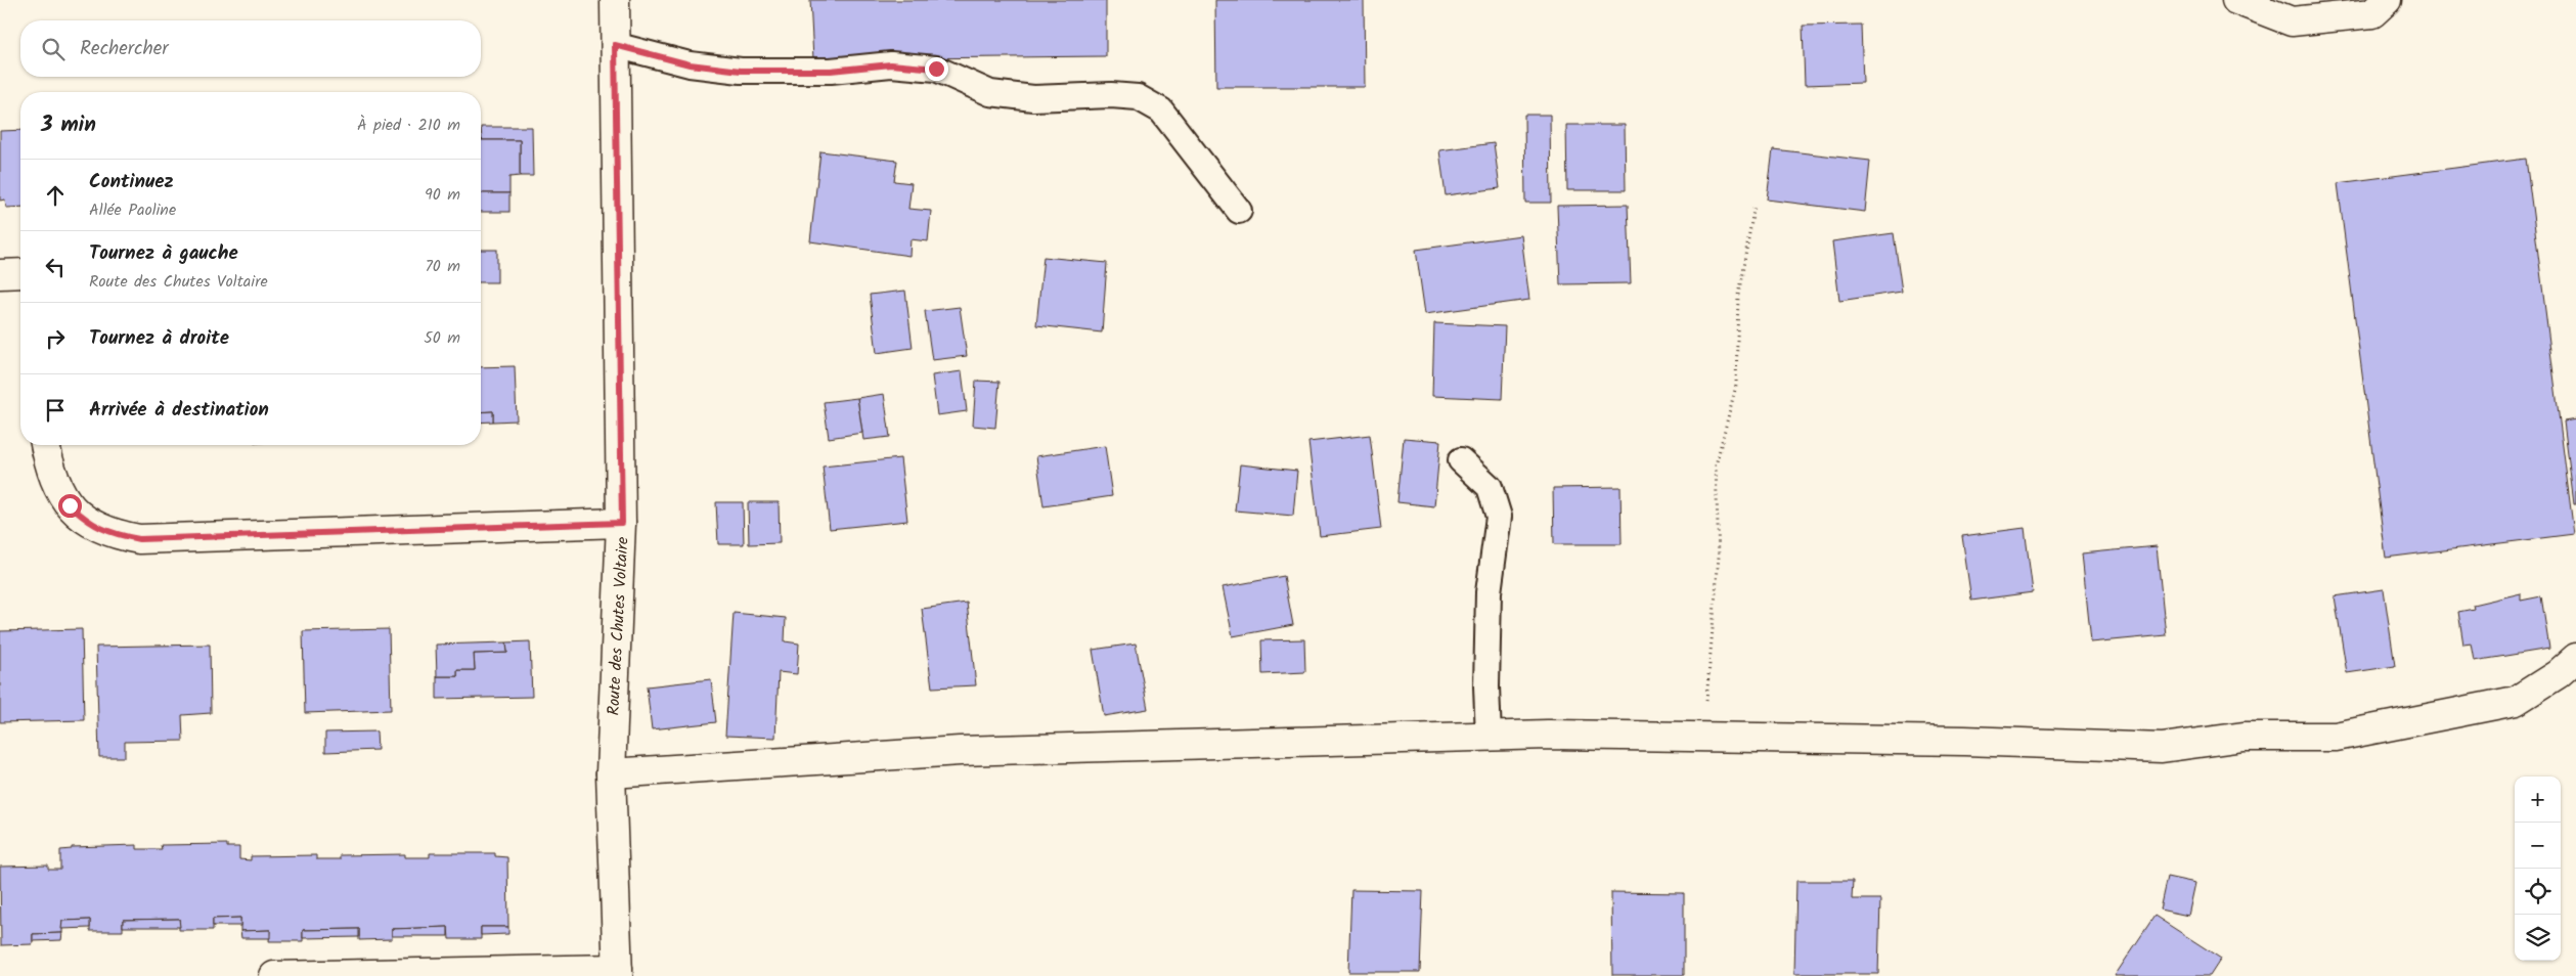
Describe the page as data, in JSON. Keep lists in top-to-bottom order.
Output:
{
  "streets": {
    "street": ["Route des Chutes Voltaire"]
  },
  "page": {
    "search": "Rechercher",
    "heading": ["3 min", "À pied · 210 m"],
    "list": [
      ["Continuez", "Allée Paoline", "90 m"],
      ["Tournez à gauche", "Route des Chutes Voltaire", "70 m"],
      ["Tournez à droite", "50 m"],
      "Arrivée à destination"
    ],
    "map_buttons": ["+", "−"]
  }
}
